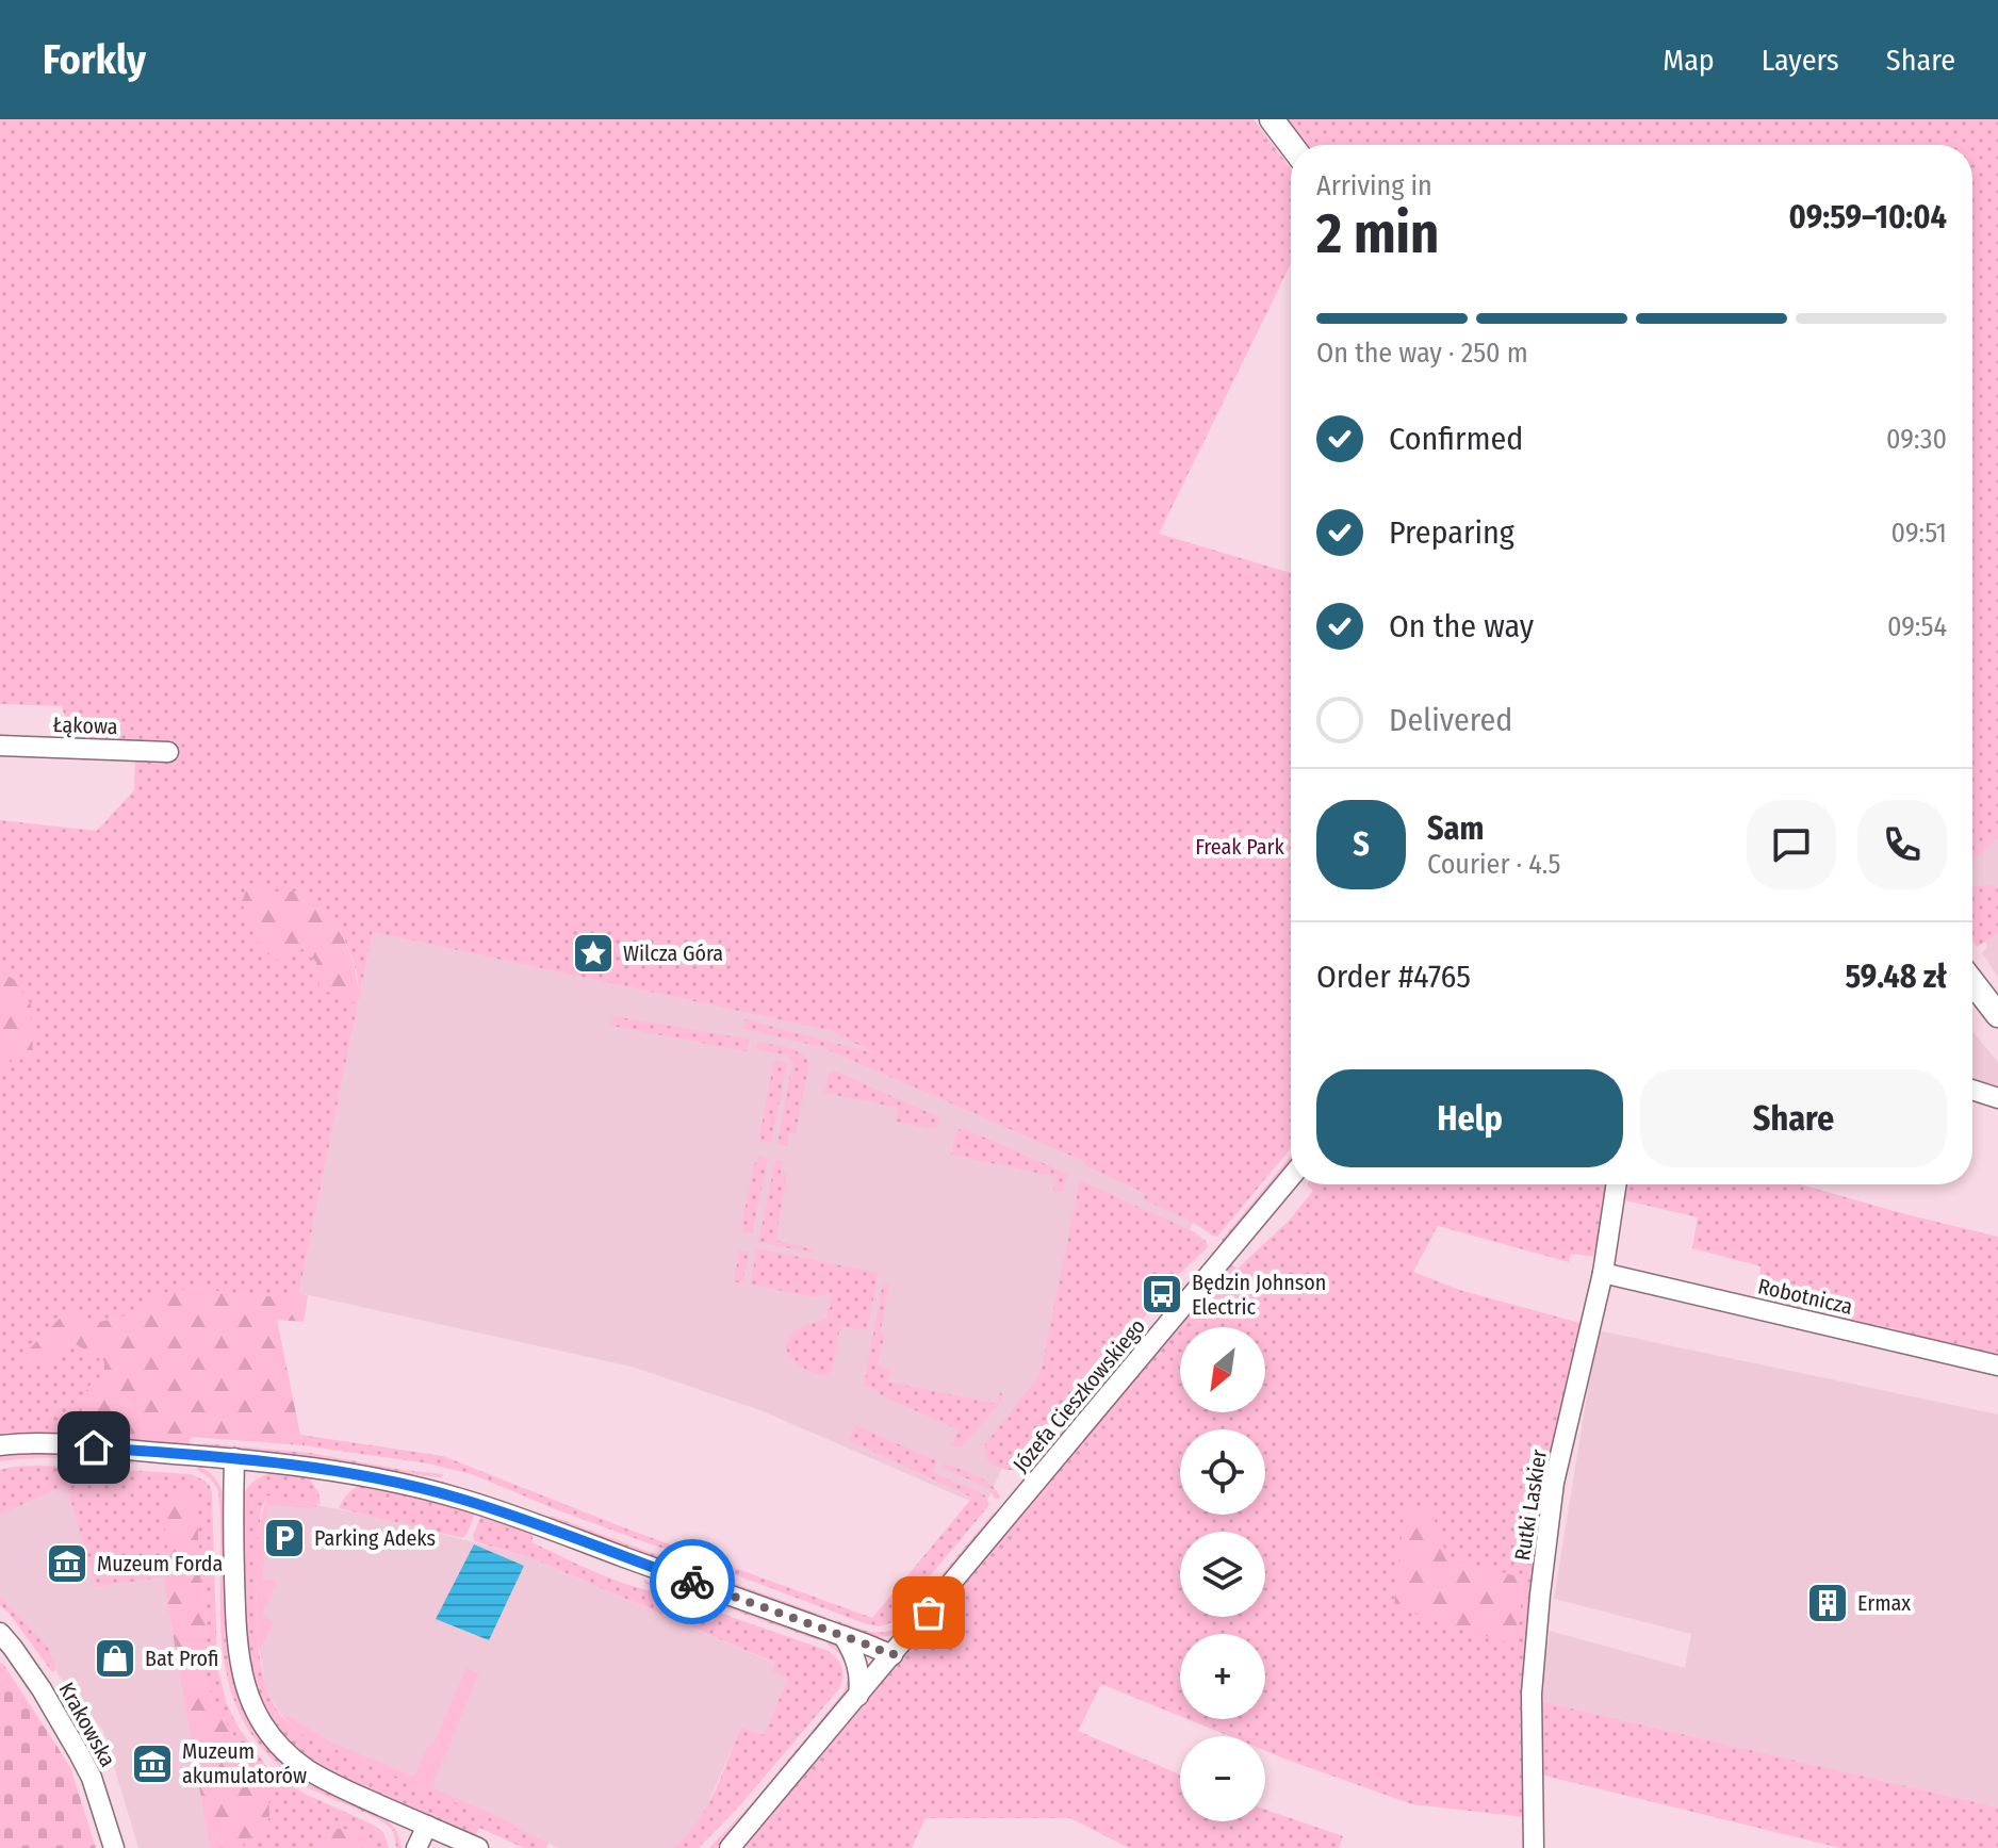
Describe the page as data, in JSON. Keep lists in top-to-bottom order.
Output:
{
  "streets": {
    "street": [
      "Łąkowa",
      "Robotnicza",
      "Józefa Cieszkowskiego",
      "Rutki Laskier",
      "Krakowska"
    ]
  },
  "crossings": [
    ["Robotnicza", "Rutki Laskier"]
  ],
  "parks": ["Freak Park"],
  "places": {
    "place": ["Wilcza Góra"],
    "bus stop": ["Będzin Johnson Electric"],
    "parking": ["Parking Adeks"],
    "museum": ["Muzeum Forda", "Muzeum akumulatorów"],
    "building": ["Ermax"],
    "shop": ["Bat Profi"]
  },
  "north": "bottom left",
  "page": {
    "header": "Forkly",
    "nav": ["Map", "Layers", "Share"],
    "heading": ["2 min", "Arriving in", "09:59–10:04"],
    "panel": [
      "Sam",
      "Courier · 4.5",
      "Order #4765",
      "59.48 zł"
    ],
    "bar": "On the way · 250 m",
    "list": [
      ["Confirmed", "09:30"],
      ["Preparing", "09:51"],
      ["On the way", "09:54"],
      "Delivered"
    ],
    "round": "S",
    "buttons": ["Help", "Share"],
    "map_buttons": ["+", "−"]
  }
}
